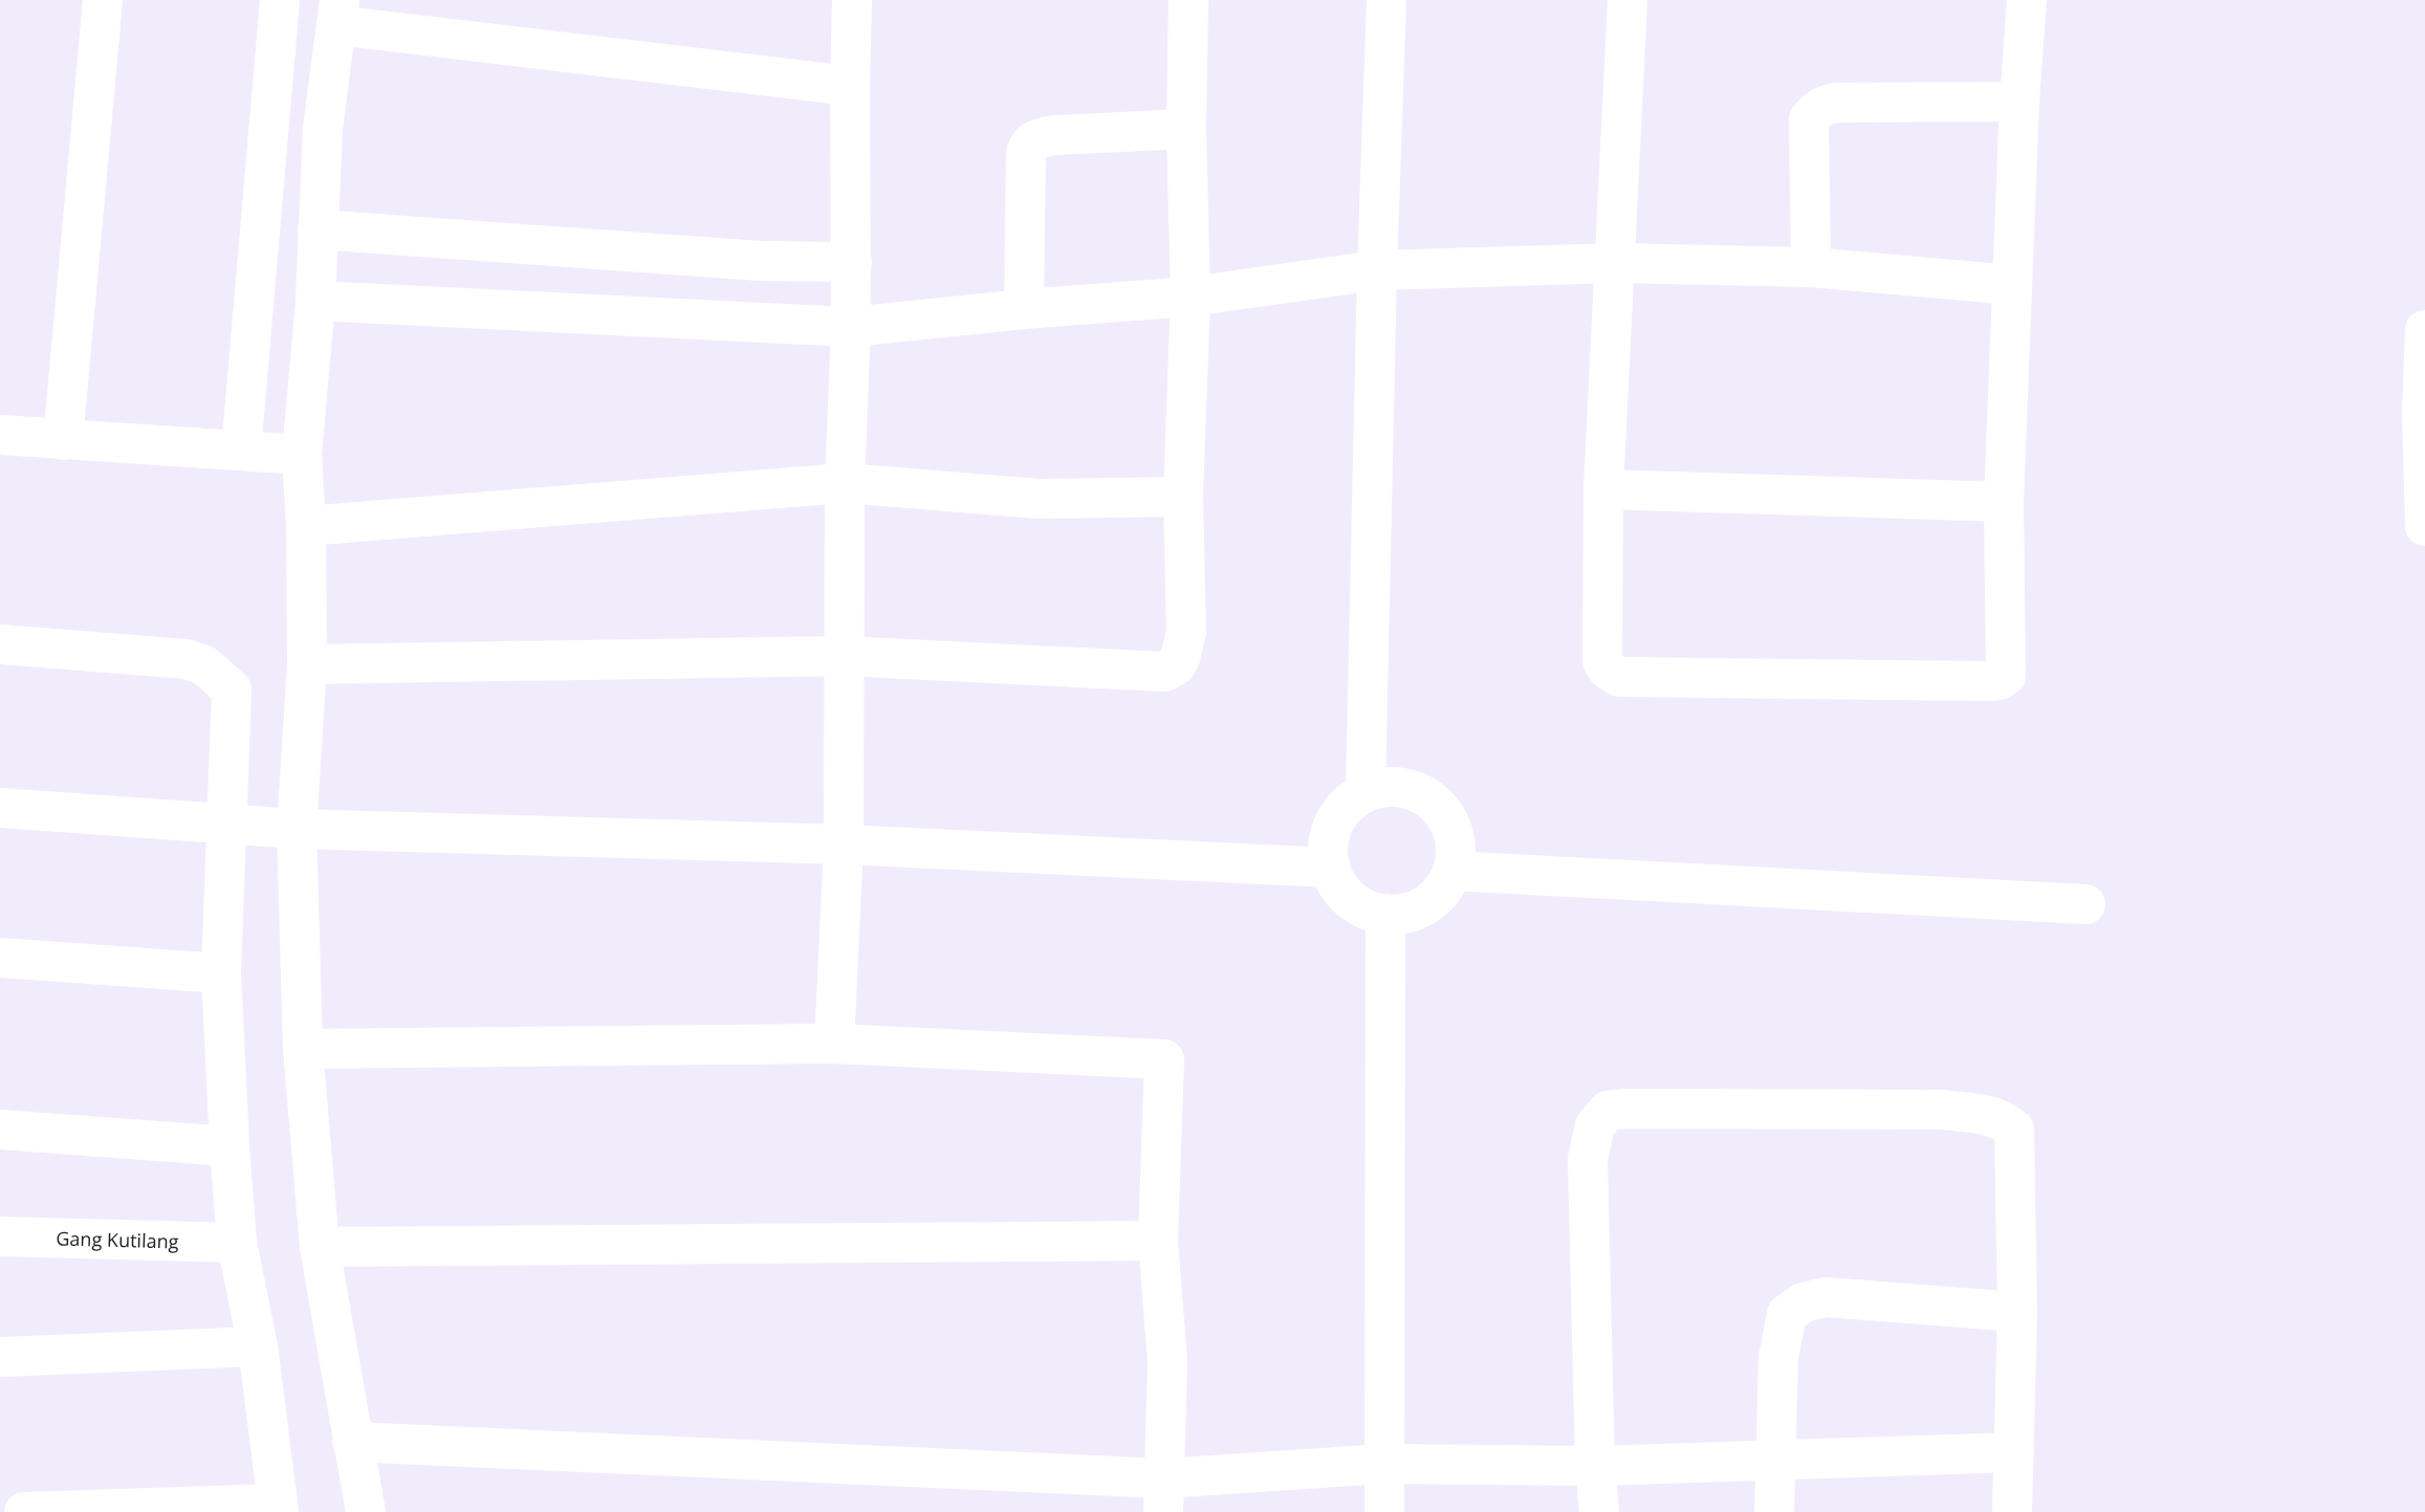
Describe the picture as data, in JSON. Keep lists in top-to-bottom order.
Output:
{
  "streets": {
    "street": ["Gang Kutilang"]
  }
}
